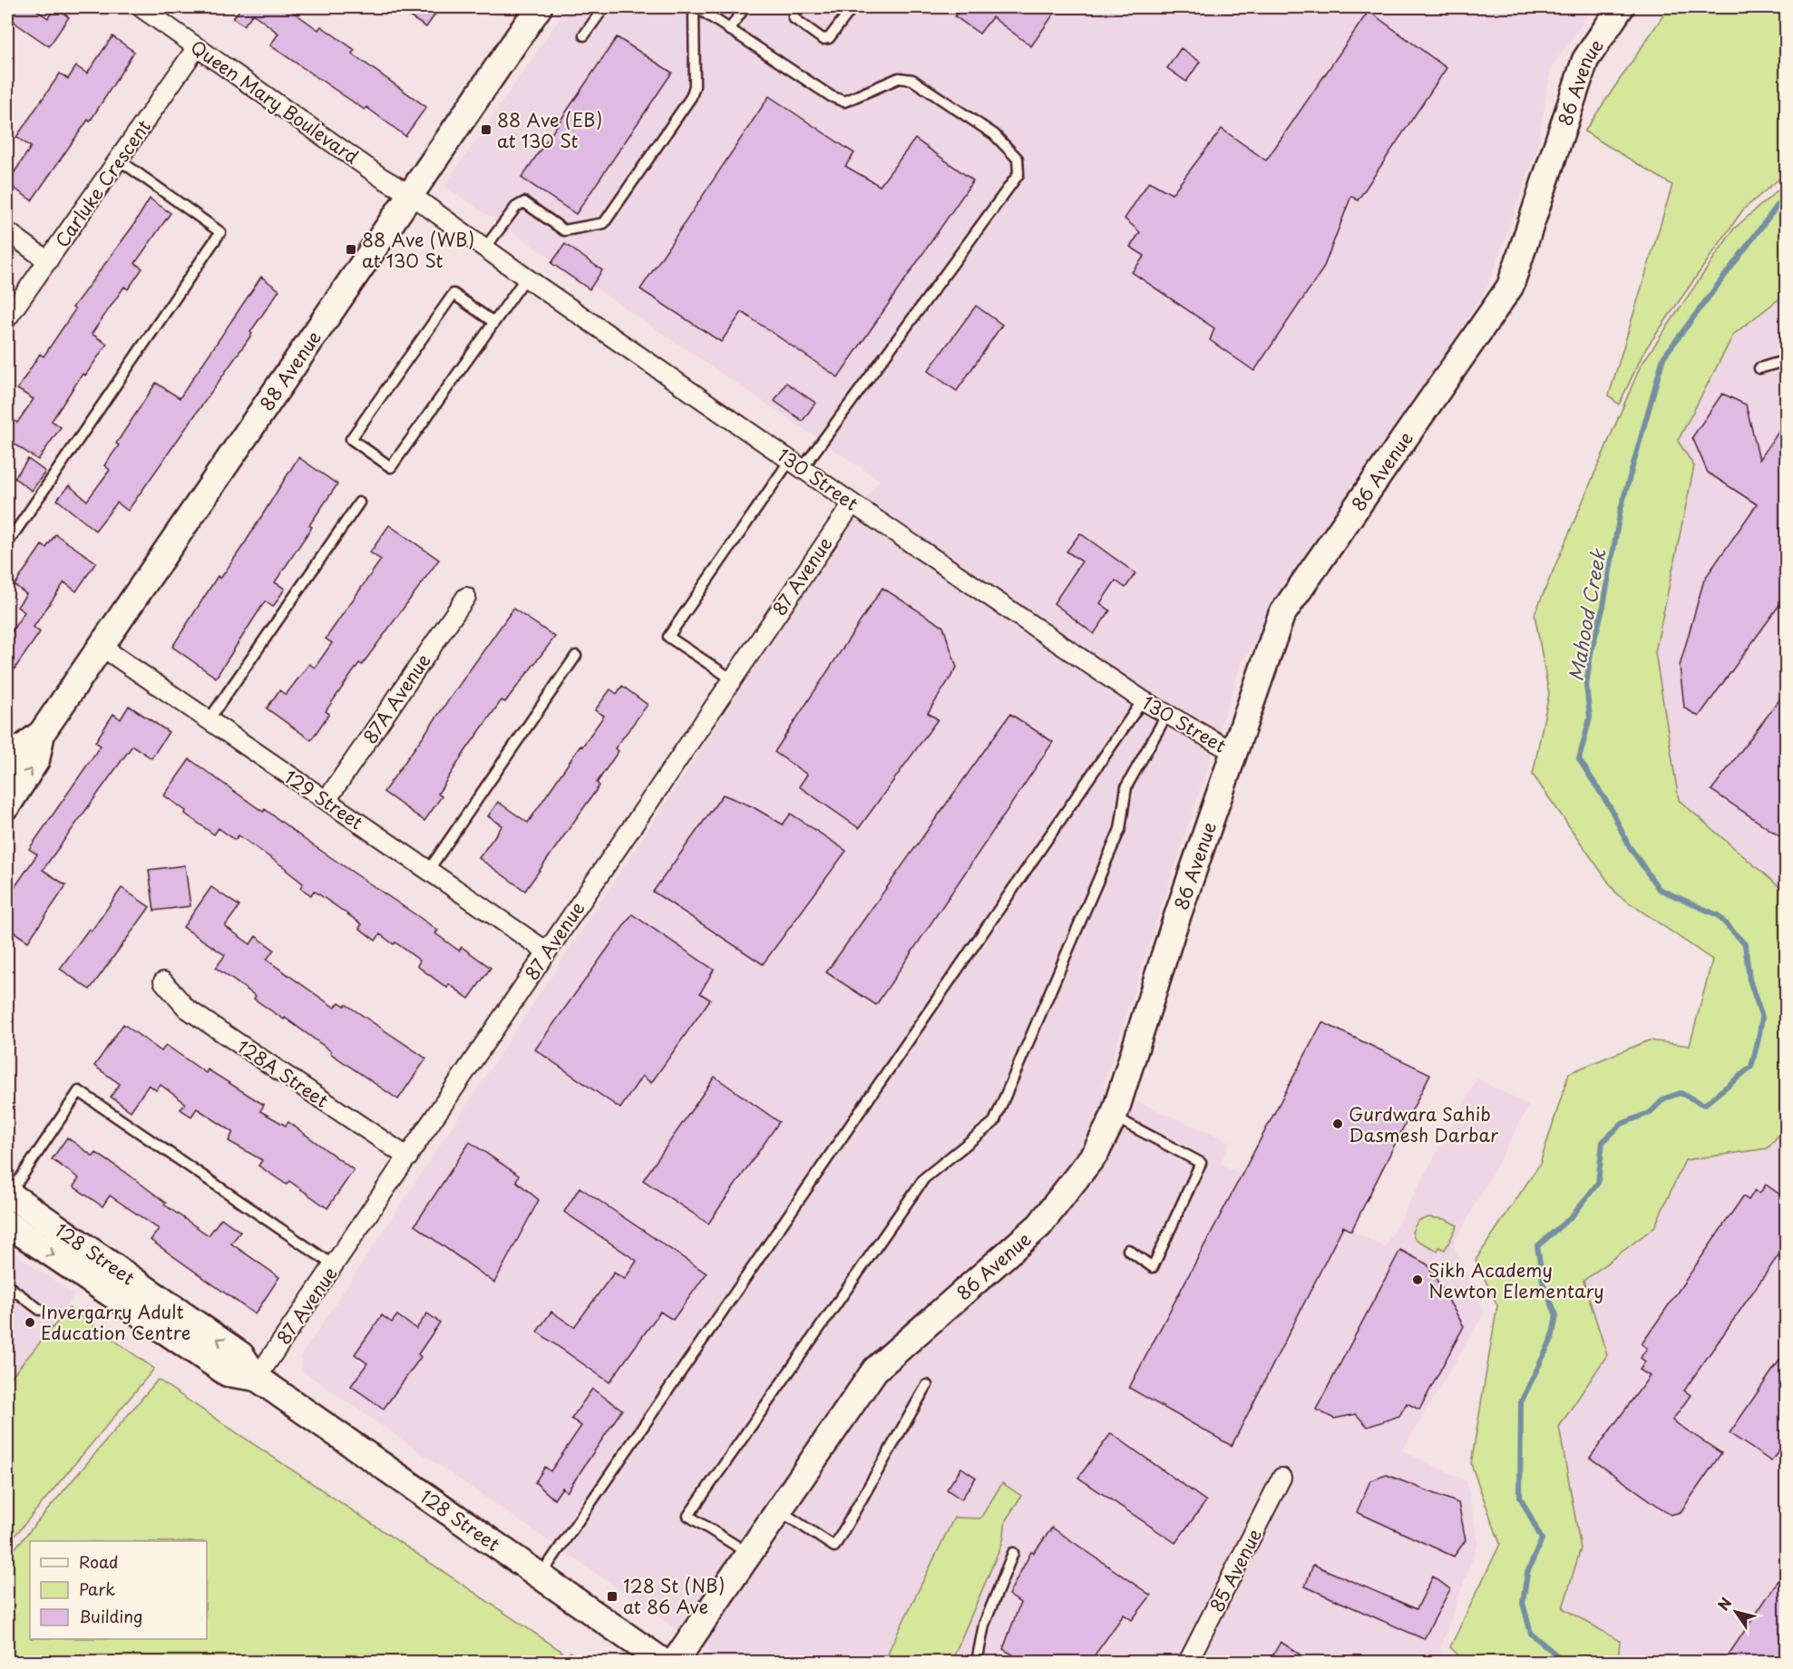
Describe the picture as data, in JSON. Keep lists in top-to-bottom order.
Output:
{
  "streets": {
    "main road": ["86 Avenue", "88 Avenue", "128 Street"],
    "street": [
      "Queen Mary Boulevard",
      "Carluke Crescent",
      "130 Street",
      "87 Avenue",
      "87A Avenue",
      "129 Street",
      "128A Street",
      "85 Avenue"
    ]
  },
  "crossings": [
    ["86 Avenue", "130 Street"],
    ["Queen Mary Boulevard", "Carluke Crescent"],
    ["Queen Mary Boulevard", "88 Avenue"],
    ["Queen Mary Boulevard", "130 Street"],
    ["88 Avenue", "130 Street"],
    ["88 Avenue", "129 Street"],
    ["130 Street", "87 Avenue"],
    ["87 Avenue", "129 Street"],
    ["87 Avenue", "128A Street"],
    ["87 Avenue", "128 Street"],
    ["87A Avenue", "129 Street"]
  ],
  "water": ["Mahood Creek"],
  "places": {
    "transit": ["88 Ave (EB) at 130 St", "88 Ave (WB) at 130 St", "128 St (NB) at 86 Ave"],
    "other": ["Gurdwara Sahib Dasmesh Darbar", "Sikh Academy Newton Elementary", "Invergarry Adult Education Centre"]
  },
  "legend": ["Road", "Park", "Building"],
  "north": "top left"
}
